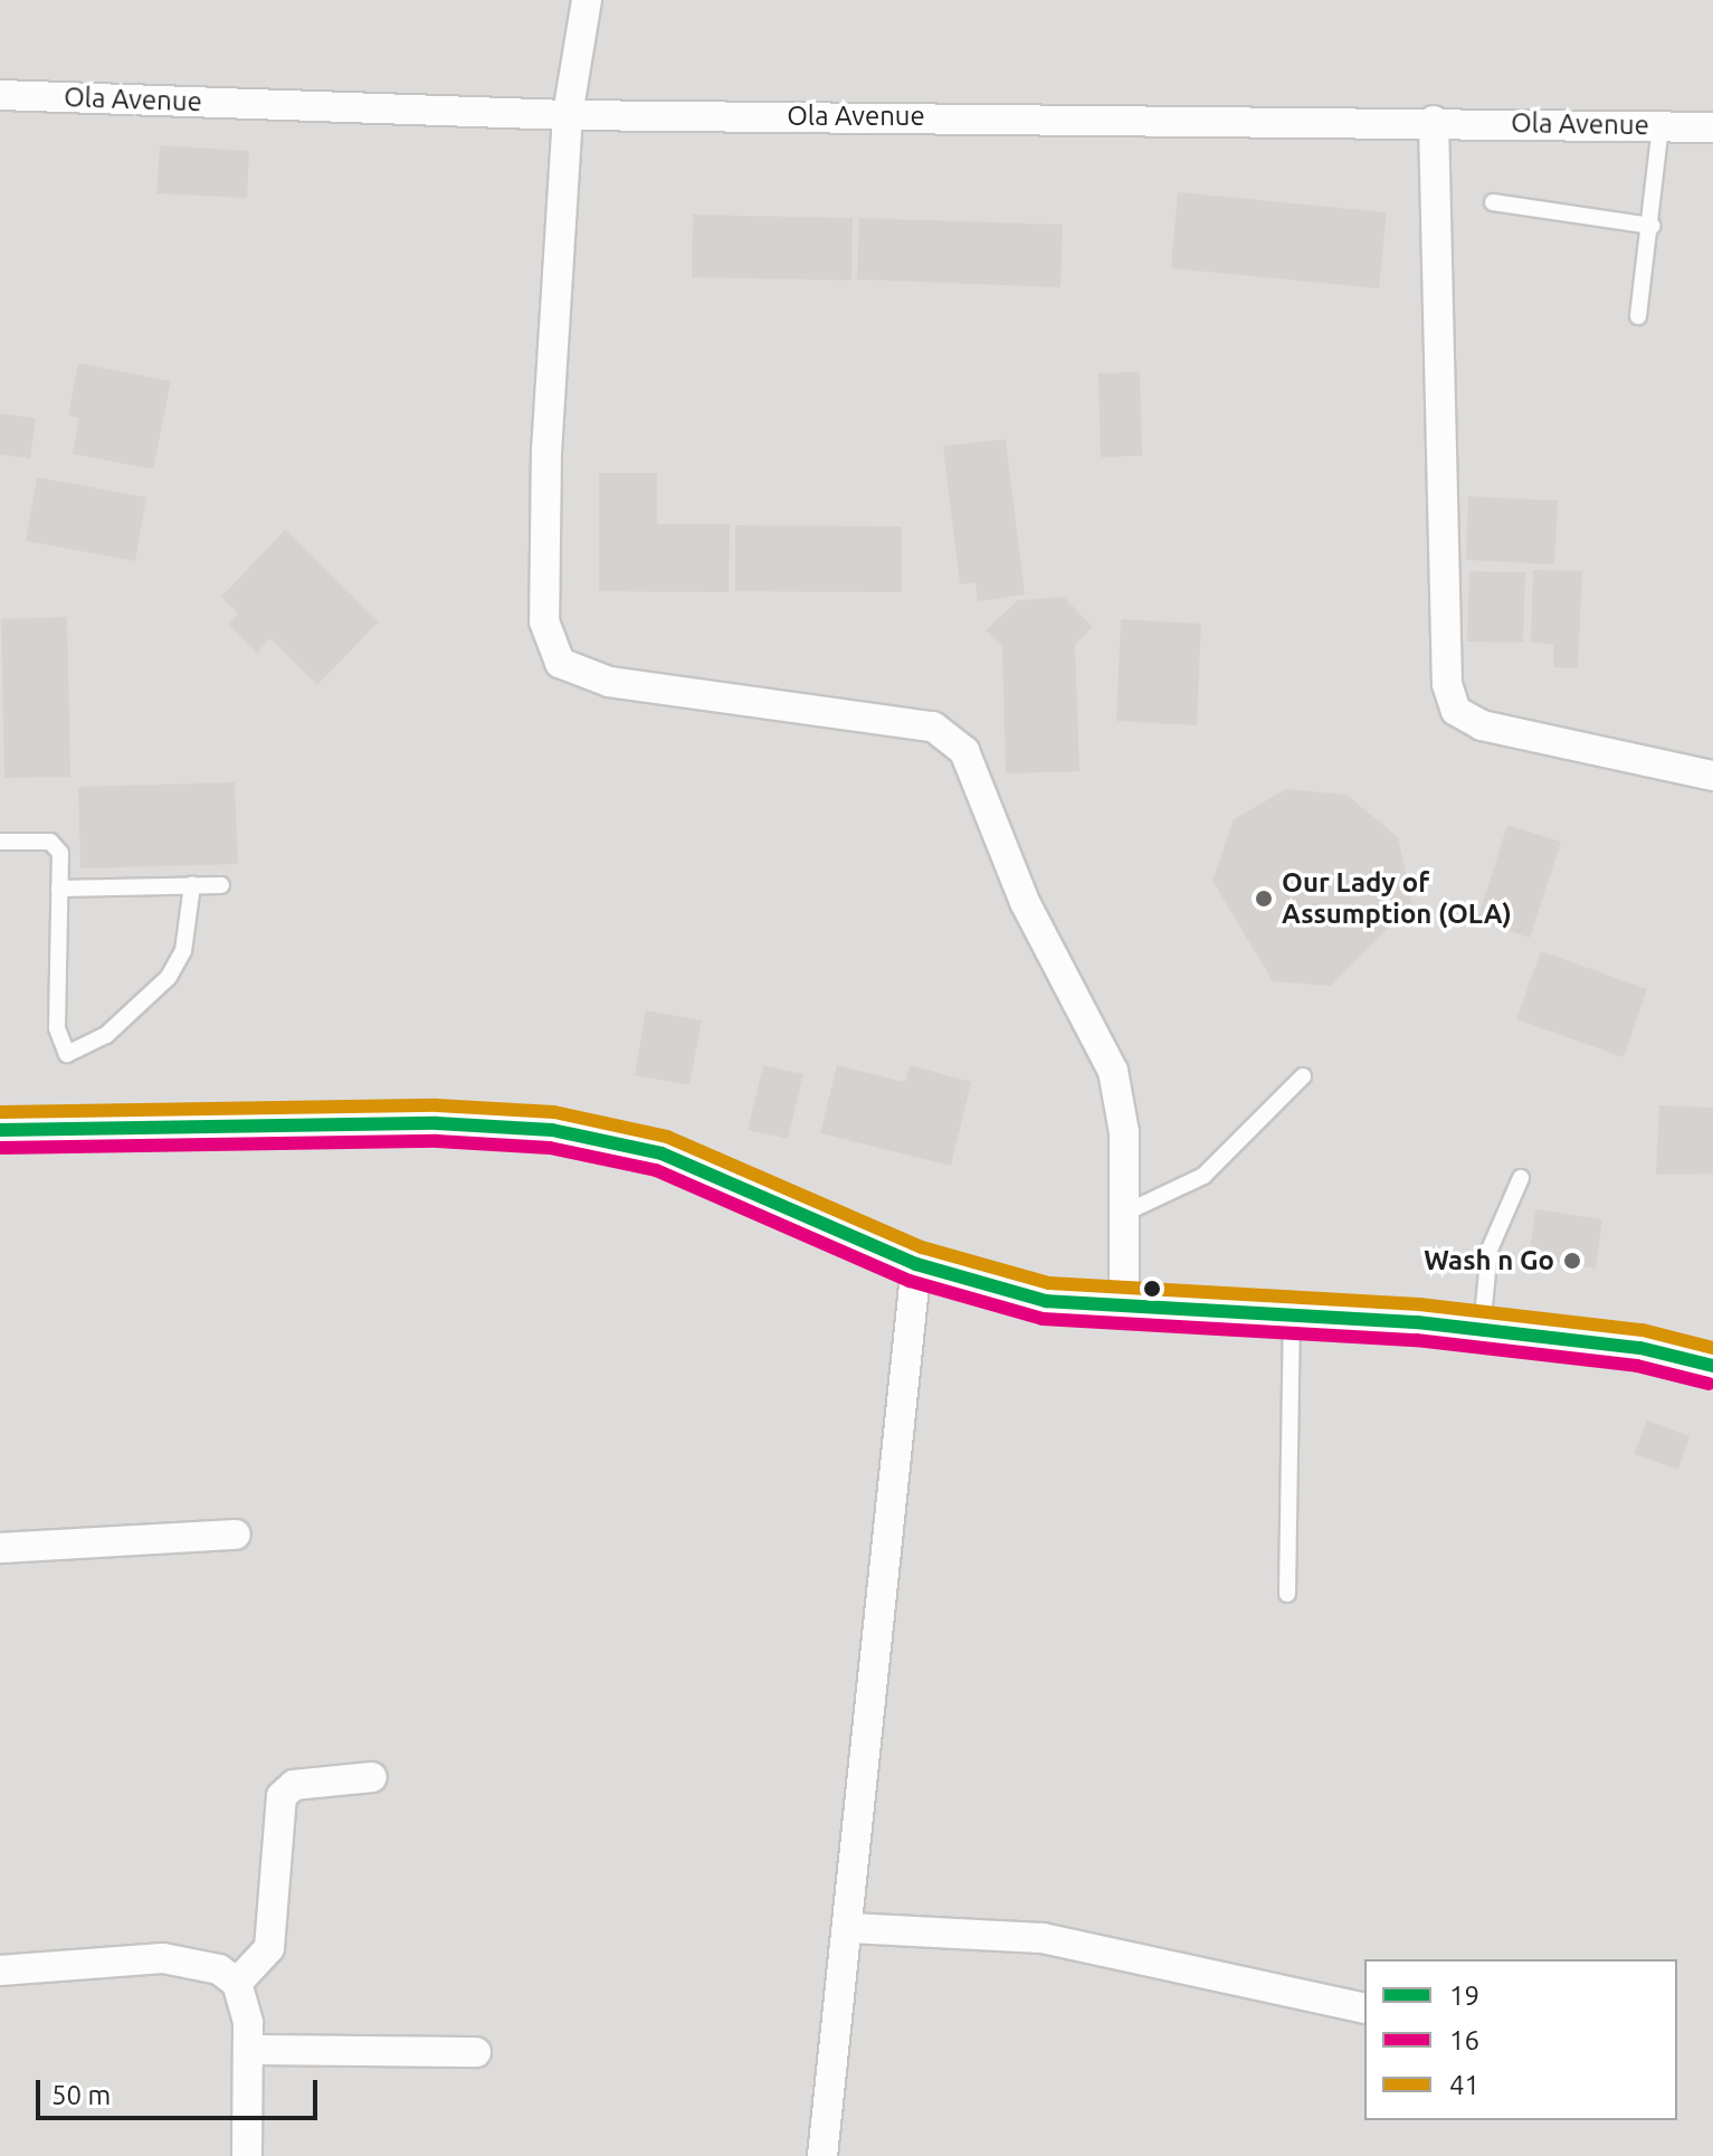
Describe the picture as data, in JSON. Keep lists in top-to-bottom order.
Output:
{
  "streets": {
    "street": ["Ola Avenue"]
  },
  "places": ["Our Lady of Assumption (OLA)", "Wash n Go"],
  "lines": ["transit line 41", "transit line 19", "transit line 16"],
  "legend": ["19", "16", "41"],
  "scale_bar": "50 m"
}
